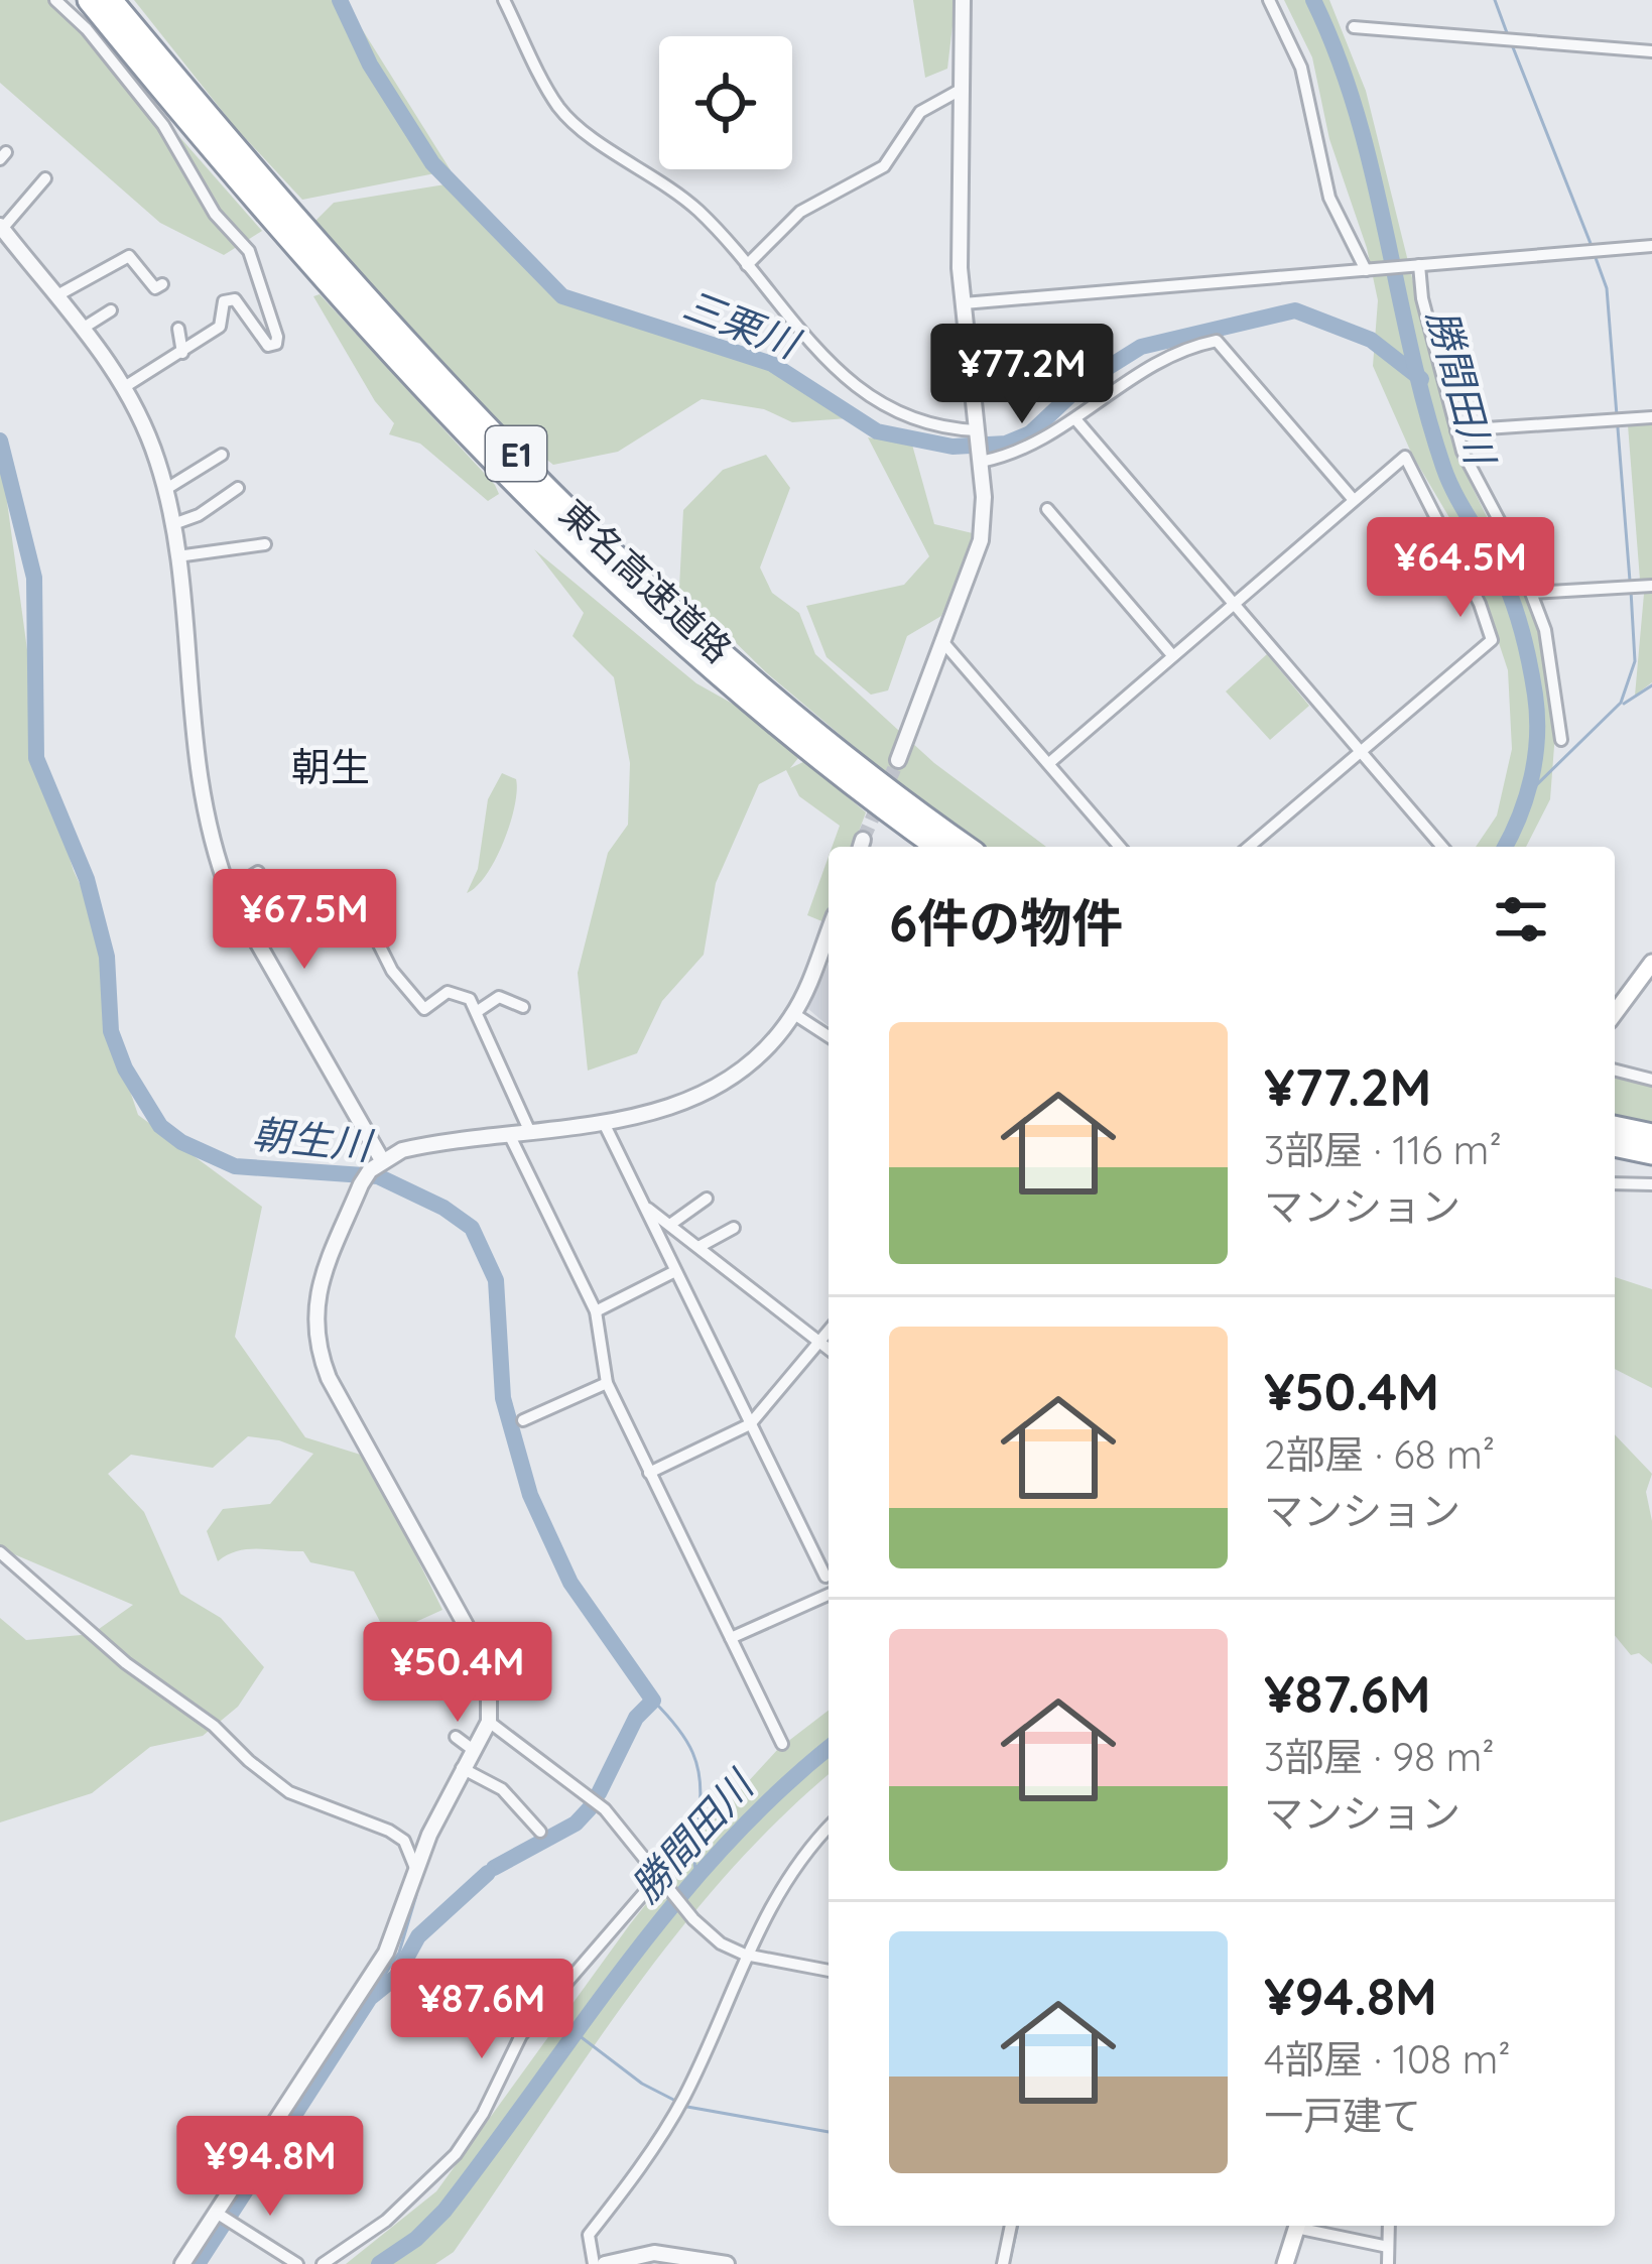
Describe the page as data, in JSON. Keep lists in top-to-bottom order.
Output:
{
  "streets": {
    "highway": ["E1", "東名高速道路"]
  },
  "districts": ["朝生"],
  "water": ["三栗川", "勝間田川", "朝生川"],
  "page": {
    "price": [
      "¥77.2M",
      "¥64.5M",
      "¥67.5M",
      "¥50.4M",
      "¥87.6M",
      "¥94.8M"
    ],
    "heading": "6件の物件",
    "list": [
      {
        "name": "¥77.2M",
        "note": "3部屋 · 116 m² · マンション"
      },
      {
        "name": "¥50.4M",
        "note": "2部屋 · 68 m² · マンション"
      },
      {
        "name": "¥87.6M",
        "note": "3部屋 · 98 m² · マンション"
      },
      {
        "name": "¥94.8M",
        "note": "4部屋 · 108 m² · 一戸建て"
      }
    ]
  }
}
